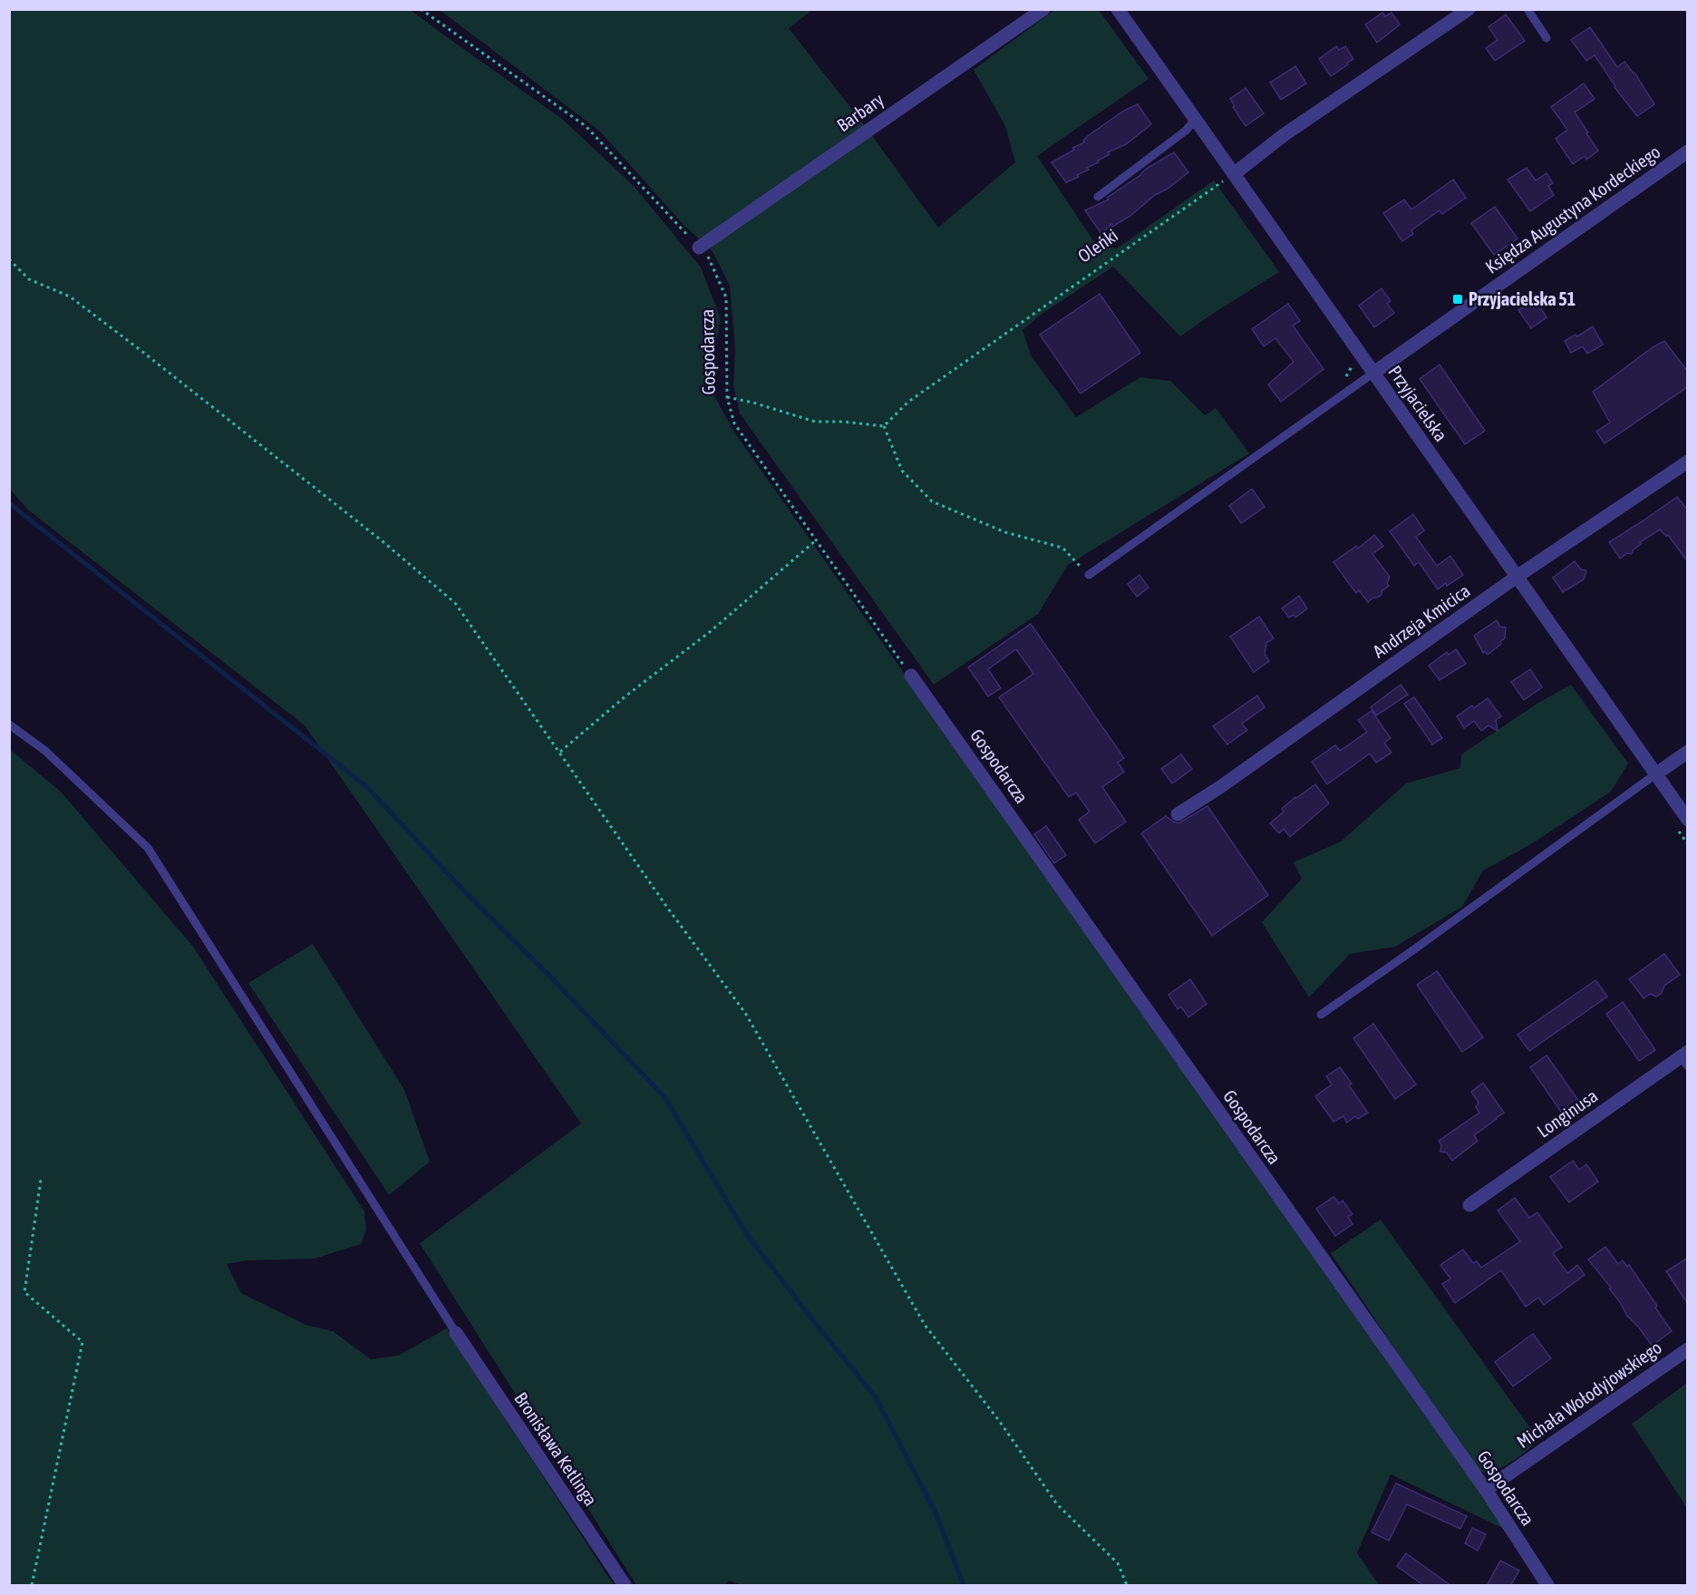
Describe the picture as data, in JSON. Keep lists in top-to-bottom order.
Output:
{
  "streets": {
    "street": [
      "Barbary",
      "Księdza Augustyna Kordeckiego",
      "Gospodarcza",
      "Przyjacielska",
      "Andrzeja Kmicica",
      "Longinusa",
      "Michała Wołodyjowskiego",
      "Bronisława Ketlinga"
    ],
    "path": ["Oleńki"]
  },
  "crossings": [
    ["Barbary", "Gospodarcza"],
    ["Księdza Augustyna Kordeckiego", "Przyjacielska"],
    ["Oleńki", "Przyjacielska"],
    ["Gospodarcza", "Michała Wołodyjowskiego"],
    ["Przyjacielska", "Andrzeja Kmicica"]
  ],
  "places": {
    "transit": ["Przyjacielska 51"]
  }
}
